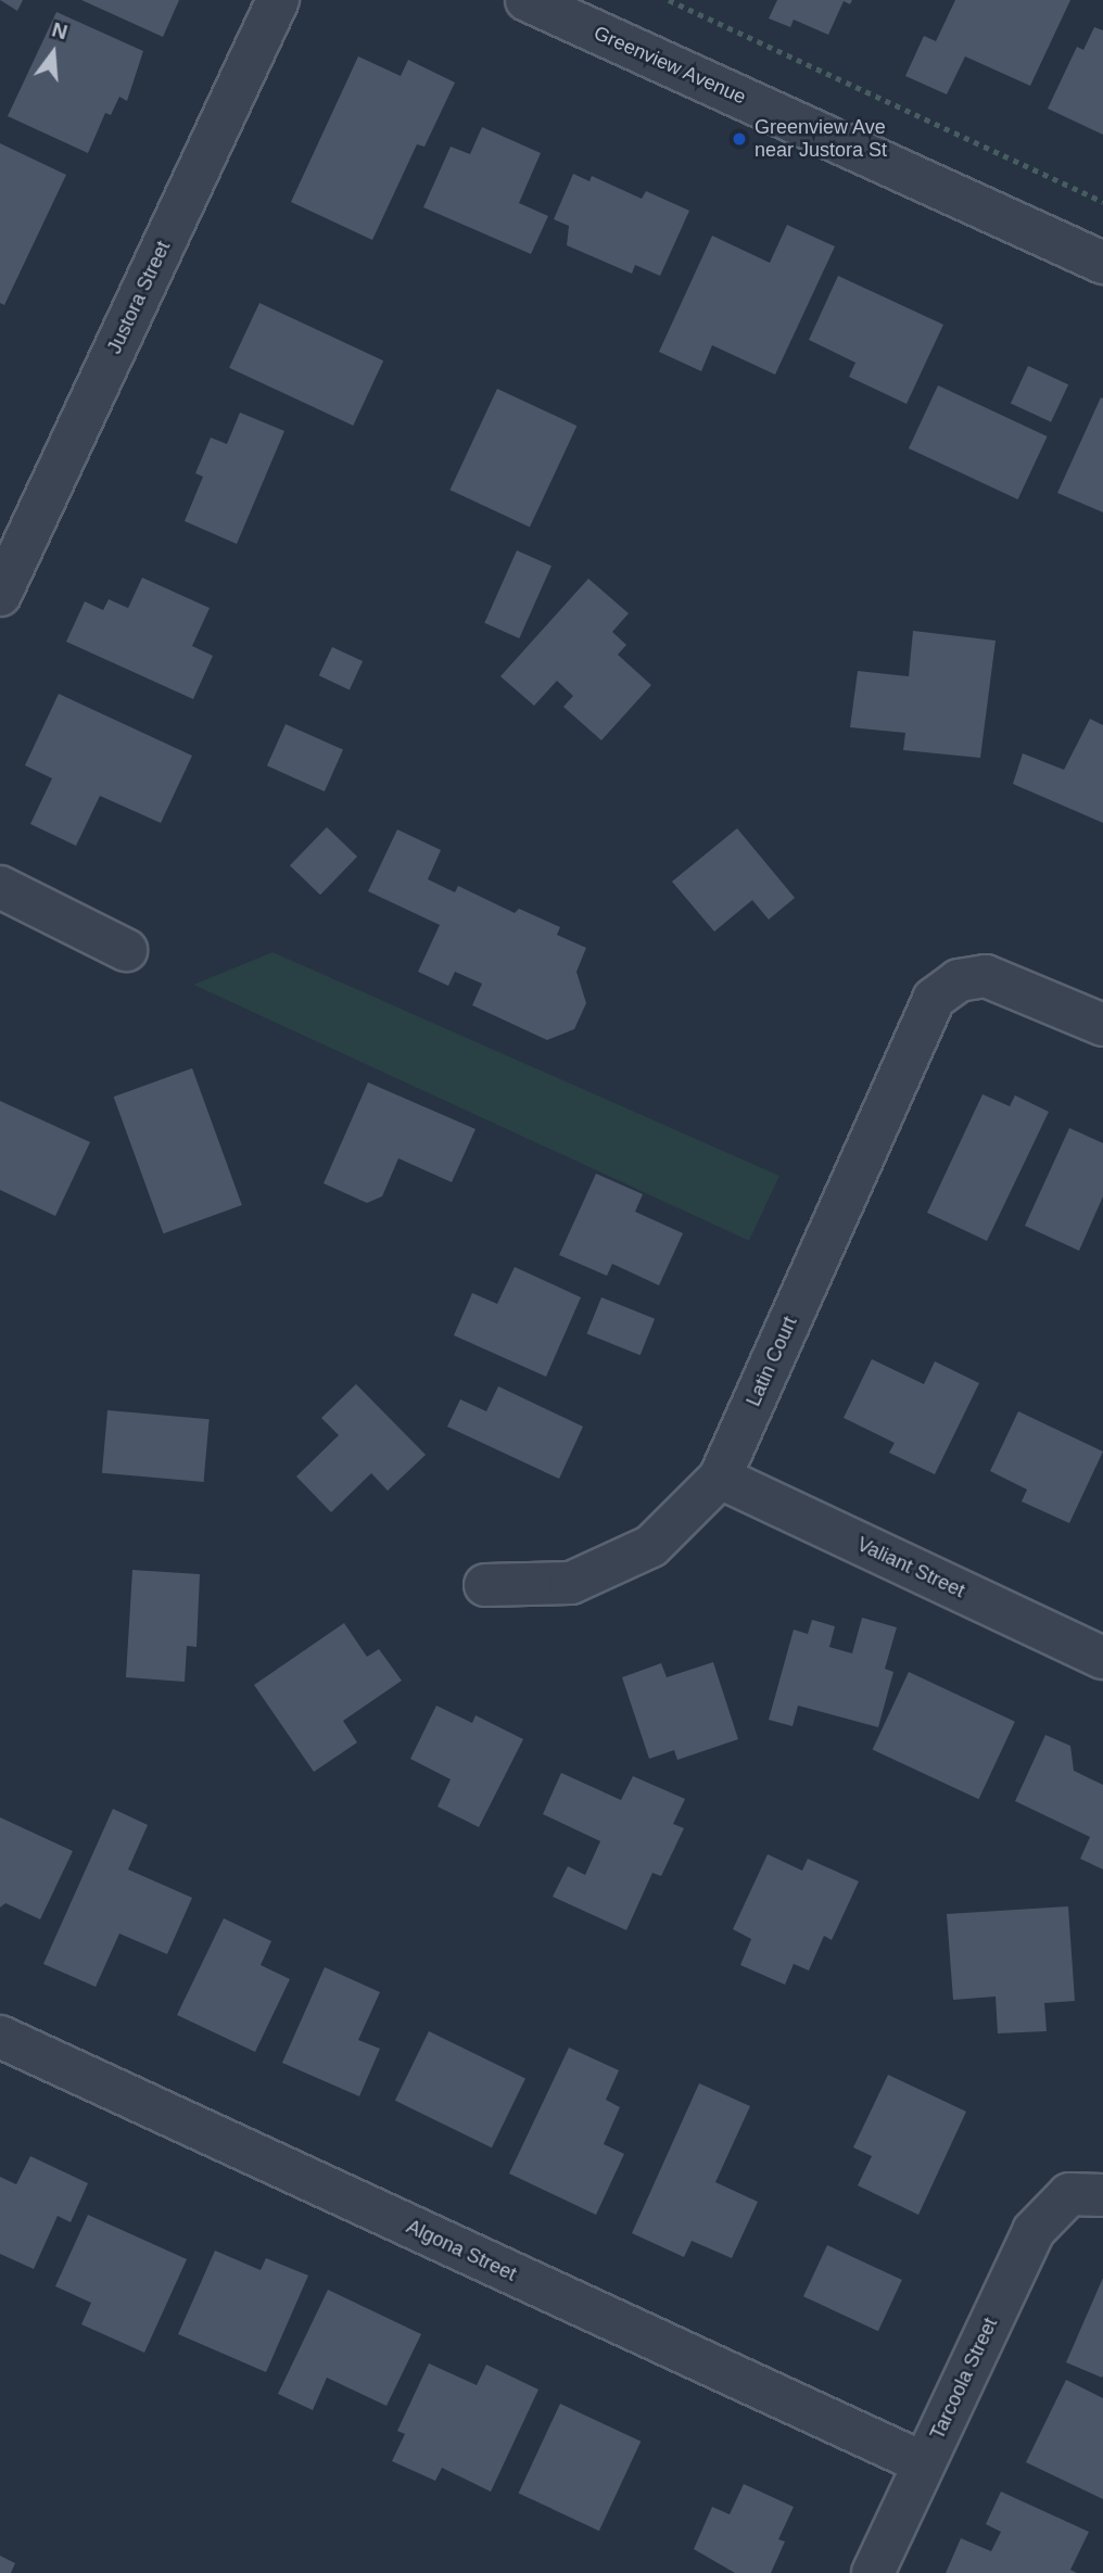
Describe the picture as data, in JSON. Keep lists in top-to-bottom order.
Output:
{
  "streets": {
    "street": [
      "Greenview Avenue",
      "Justora Street",
      "Latin Court",
      "Valiant Street",
      "Algona Street",
      "Tarcoola Street"
    ]
  },
  "crossings": [
    ["Latin Court", "Valiant Street"],
    ["Algona Street", "Tarcoola Street"]
  ],
  "places": ["Greenview Ave near Justora St"],
  "north": "top"
}
